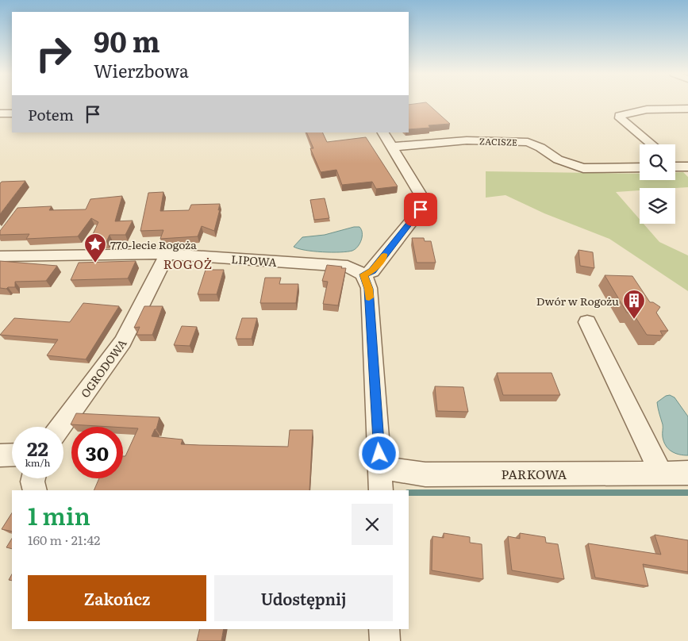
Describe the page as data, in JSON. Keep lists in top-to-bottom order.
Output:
{
  "streets": {
    "street": [
      "ZACISZE",
      "LIPOWA",
      "OGRODOWA",
      "PARKOWA"
    ]
  },
  "crossings": [
    ["LIPOWA", "OGRODOWA"]
  ],
  "districts": ["ROGOŻ"],
  "places": {
    "place": ["770-lecie Rogoża"],
    "building": ["Dwór w Rogożu"]
  },
  "page": {
    "turn": ["90 m", "Wierzbowa"],
    "then": "Potem",
    "speed": "22 km/h",
    "limit": "30",
    "heading": ["1 min", "160 m · 21:42"],
    "buttons": ["Zakończ", "Udostępnij"]
  }
}
